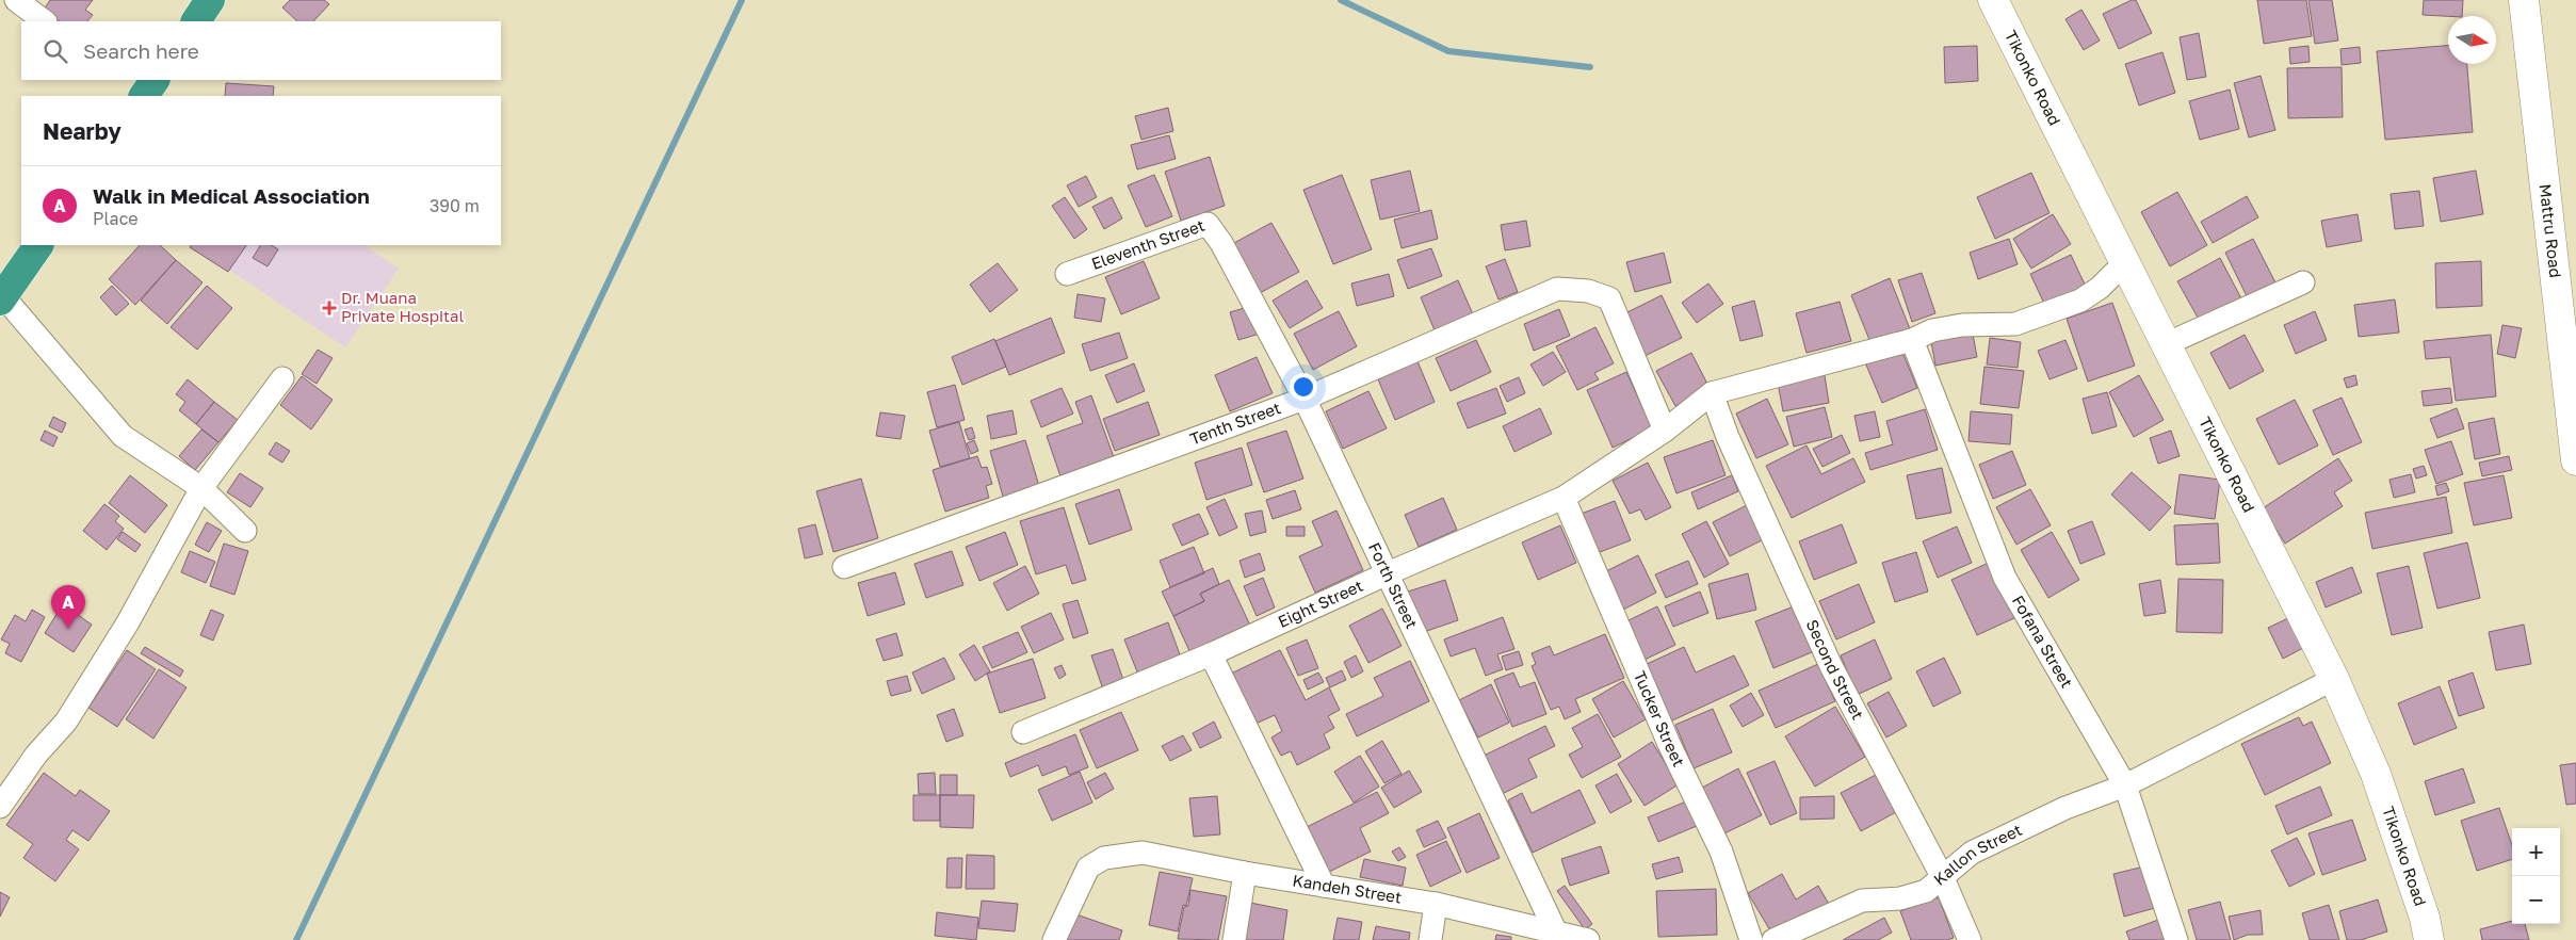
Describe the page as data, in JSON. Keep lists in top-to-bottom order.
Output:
{
  "streets": {
    "street": [
      "Tikonko Road",
      "Mattru Road",
      "Eleventh Street",
      "Tenth Street",
      "Forth Street",
      "Eight Street",
      "Fofana Street",
      "Second Street",
      "Tucker Street",
      "Kallon Street",
      "Kandeh Street"
    ]
  },
  "crossings": [
    ["Tikonko Road", "Kallon Street"],
    ["Eleventh Street", "Forth Street"],
    ["Tenth Street", "Forth Street"],
    ["Tenth Street", "Eight Street"],
    ["Forth Street", "Eight Street"],
    ["Forth Street", "Kandeh Street"],
    ["Eight Street", "Second Street"],
    ["Eight Street", "Tucker Street"],
    ["Fofana Street", "Kallon Street"],
    ["Second Street", "Kallon Street"]
  ],
  "places": {
    "health": ["Dr. Muana Private Hospital"]
  },
  "north": "right",
  "page": {
    "search": "Search here",
    "heading": "Nearby",
    "list": [
      {
        "mark": "A",
        "name": "Walk in Medical Association",
        "note": "Place",
        "value": "390 m"
      }
    ],
    "pins": "A",
    "map_buttons": ["+", "−"]
  }
}
